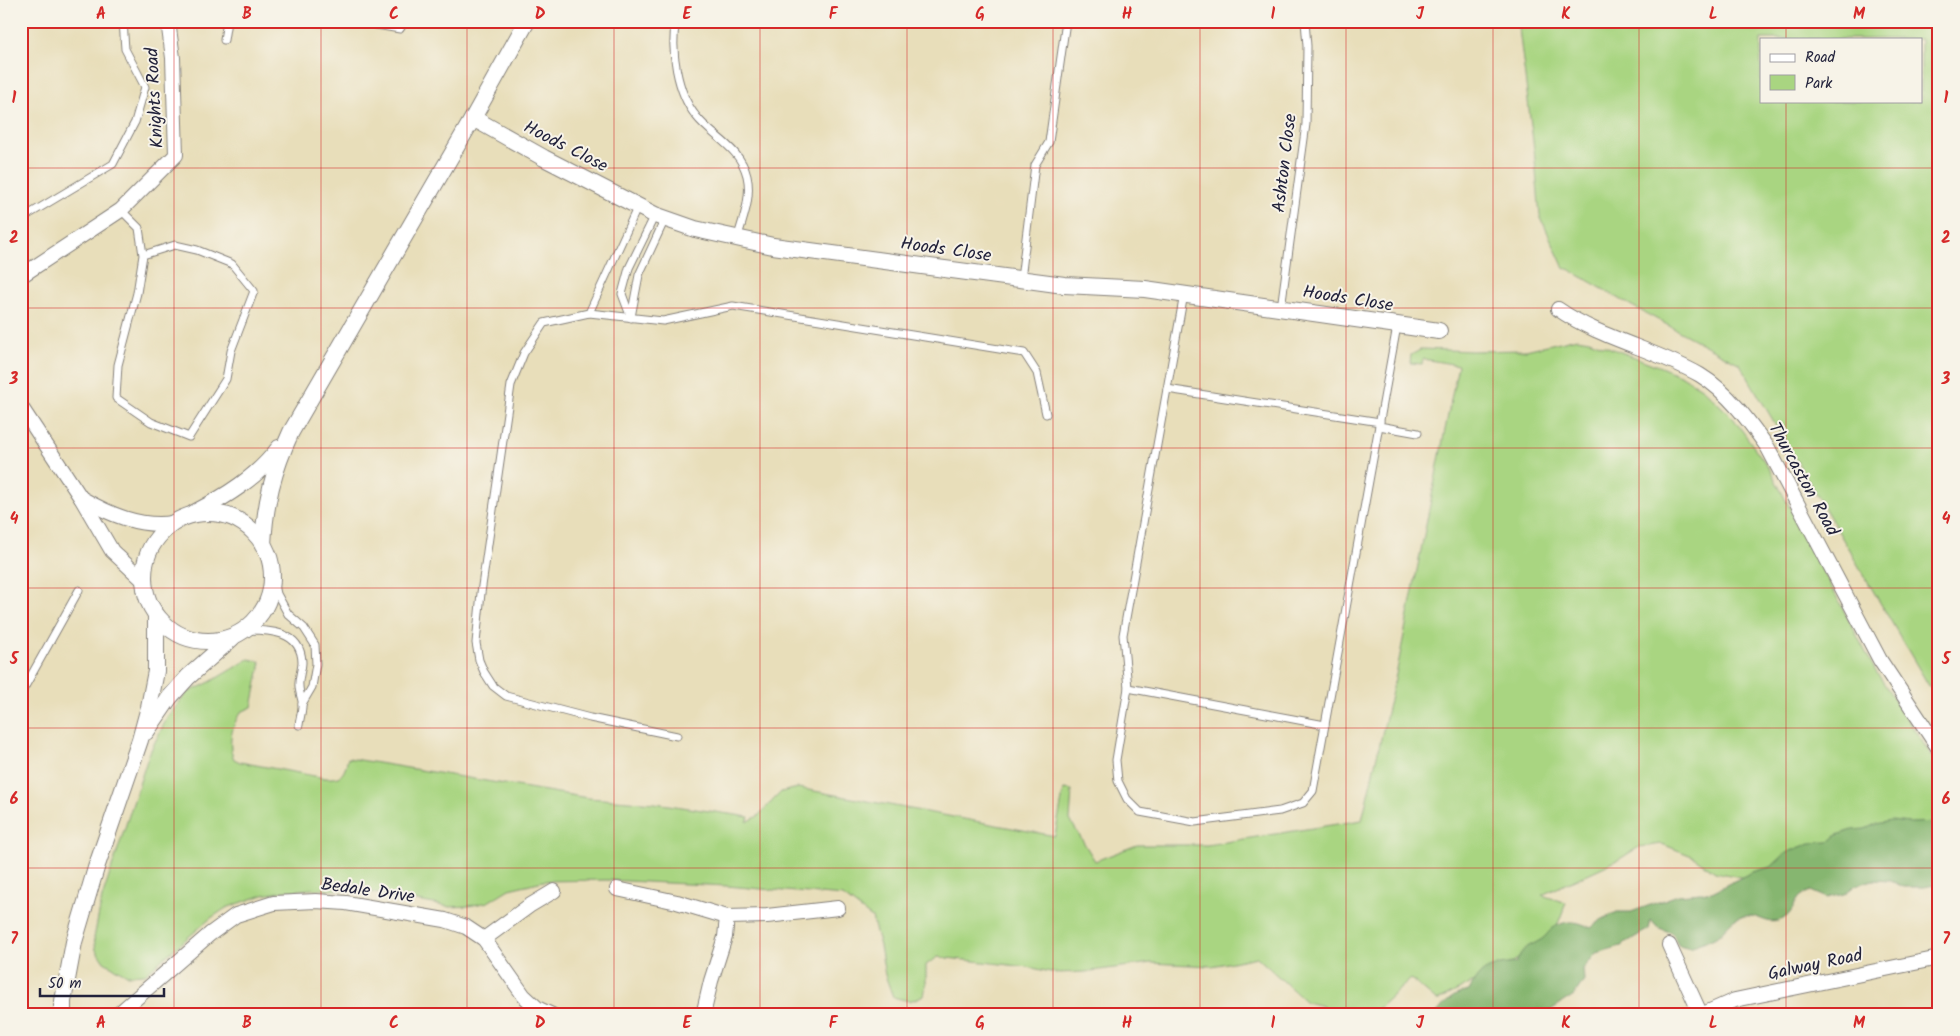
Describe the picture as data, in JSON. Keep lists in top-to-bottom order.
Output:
{
  "streets": {
    "street": [
      "Knights Road",
      "Hoods Close",
      "Thurcaston Road",
      "Bedale Drive",
      "Galway Road"
    ],
    "lane": ["Ashton Close"]
  },
  "crossings": [
    ["Hoods Close", "Ashton Close"]
  ],
  "legend": ["Road", "Park"],
  "scale_bar": "50 m",
  "grid": {
    "columns": [
      "A",
      "B",
      "C",
      "D",
      "E",
      "F",
      "G",
      "H",
      "I",
      "J",
      "K",
      "L",
      "M"
    ],
    "rows": [
      "1",
      "2",
      "3",
      "4",
      "5",
      "6",
      "7"
    ]
  }
}
